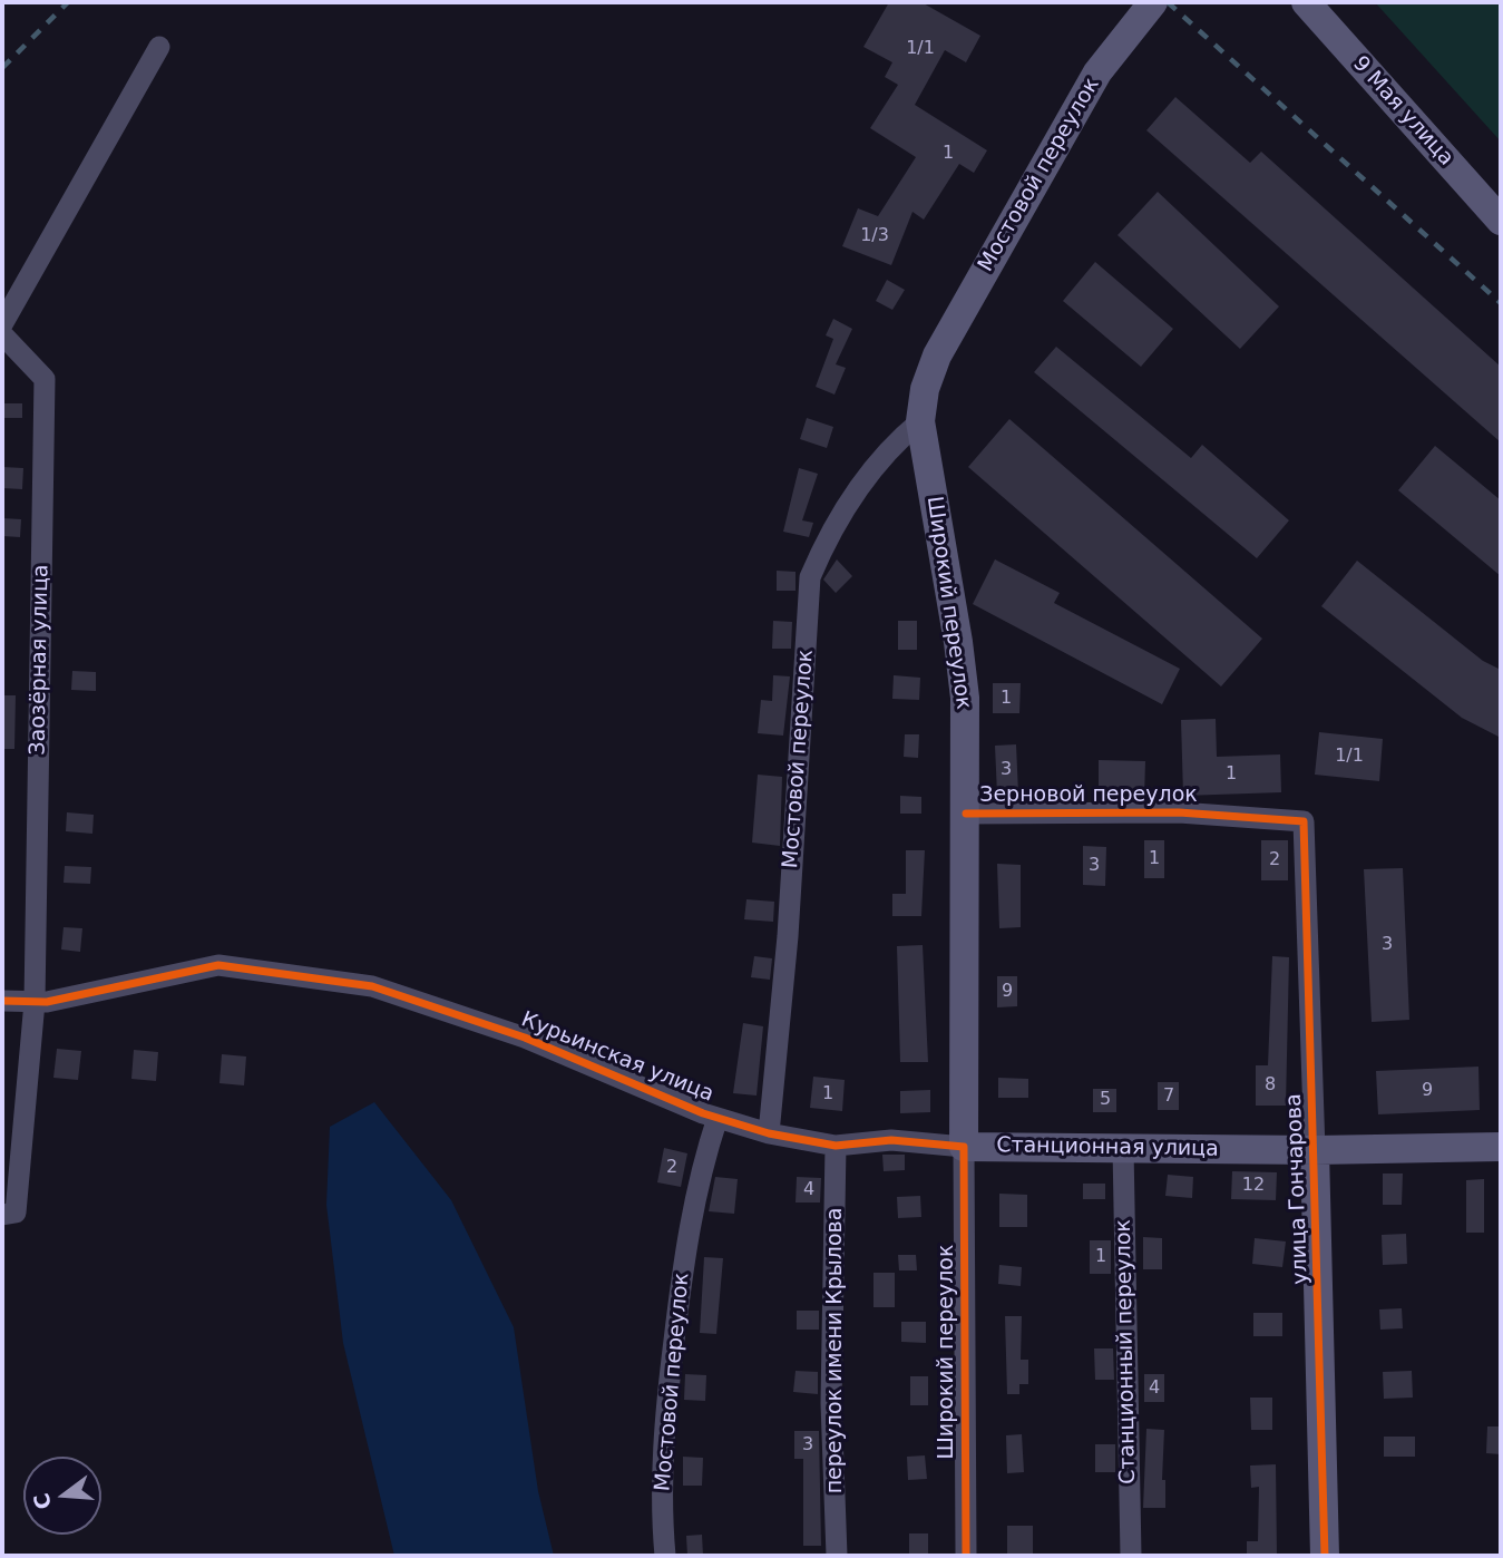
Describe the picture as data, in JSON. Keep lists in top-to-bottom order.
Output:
{
  "streets": {
    "main road": [
      "9 Мая улица",
      "Мостовой переулок",
      "Широкий переулок",
      "Станционная улица",
      "улица Гончарова"
    ],
    "street": [
      "Заозёрная улица",
      "Зерновой переулок",
      "Курьинская улица",
      "переулок имени Крылова",
      "Станционный переулок"
    ]
  },
  "crossings": [
    ["Мостовой переулок", "Широкий переулок"],
    ["Мостовой переулок", "Курьинская улица"],
    ["Мостовой переулок", "Станционная улица"],
    ["Широкий переулок", "Зерновой переулок"],
    ["Широкий переулок", "Станционная улица"],
    ["Заозёрная улица", "Курьинская улица"],
    ["Зерновой переулок", "улица Гончарова"],
    ["Курьинская улица", "Станционная улица"],
    ["Станционная улица", "улица Гончарова"],
    ["Станционная улица", "переулок имени Крылова"],
    ["Станционная улица", "Станционный переулок"]
  ],
  "house_numbers": [
    "1/1",
    "1",
    "1/3",
    "1",
    "1/1",
    "3",
    "1",
    "1",
    "2",
    "3",
    "3",
    "9",
    "8",
    "9",
    "1",
    "7",
    "5",
    "2",
    "12",
    "4",
    "1",
    "4",
    "3"
  ],
  "north": "left"
}
